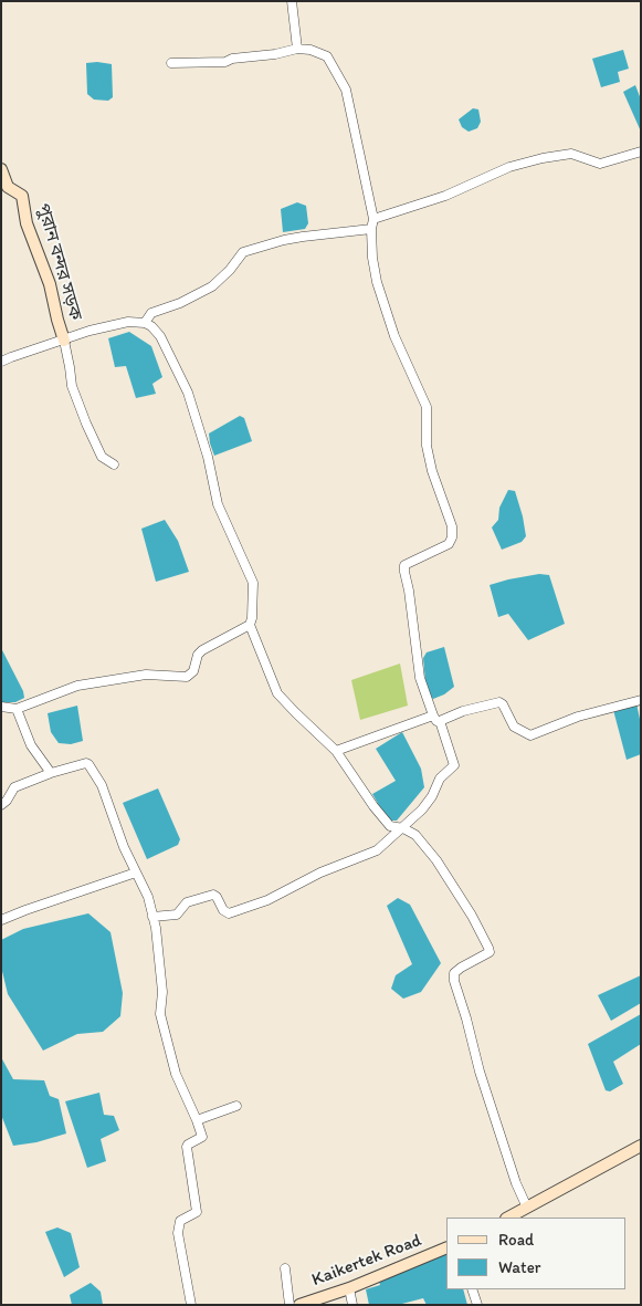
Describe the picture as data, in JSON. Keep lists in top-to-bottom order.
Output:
{
  "streets": {
    "main road": ["পুরান বন্দর সড়ক", "Kaikertek Road"]
  },
  "legend": ["Road", "Water"]
}
